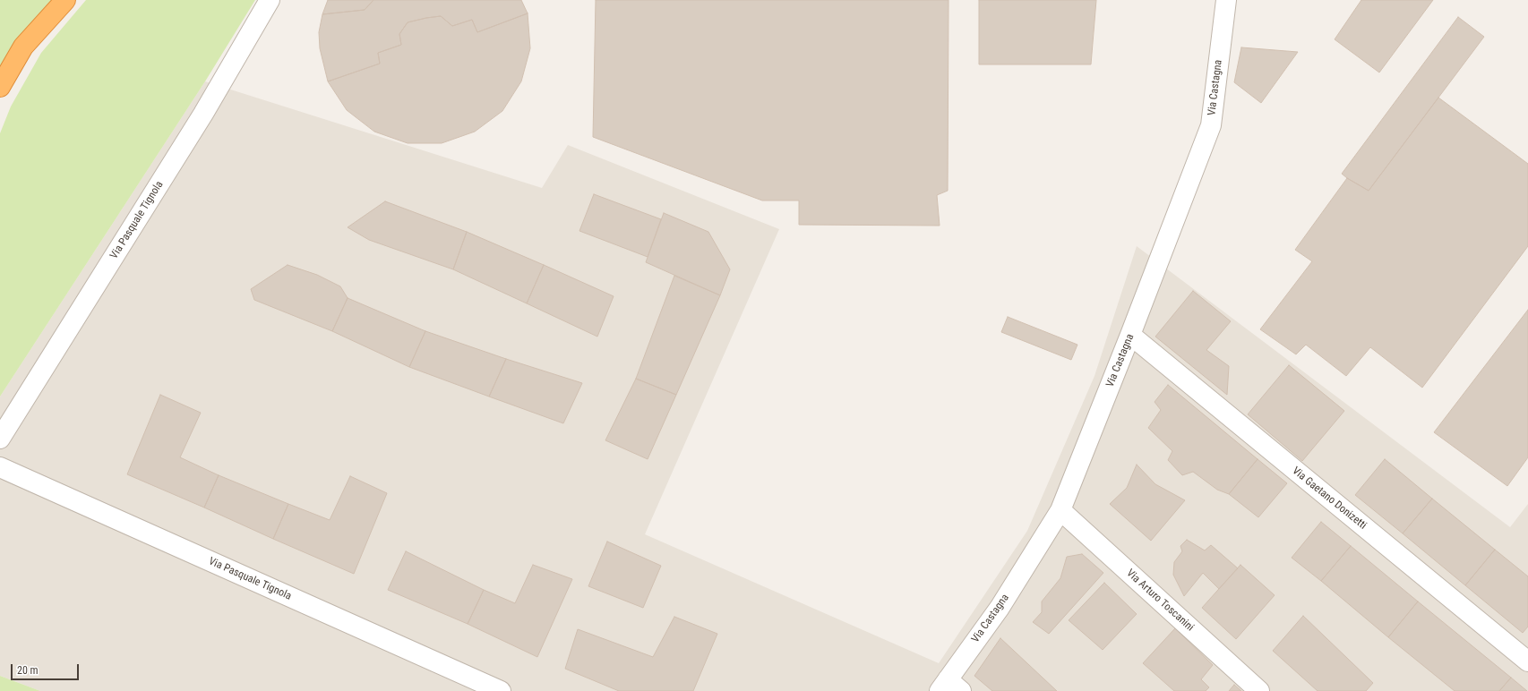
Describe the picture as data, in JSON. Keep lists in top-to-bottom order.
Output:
{
  "streets": {
    "street": [
      "Via Castagna",
      "Via Pasquale Tignola",
      "Via Gaetano Donizetti",
      "Via Arturo Toscanini"
    ]
  },
  "crossings": [
    ["Via Castagna", "Via Gaetano Donizetti"],
    ["Via Castagna", "Via Arturo Toscanini"]
  ],
  "scale_bar": "20 m"
}
